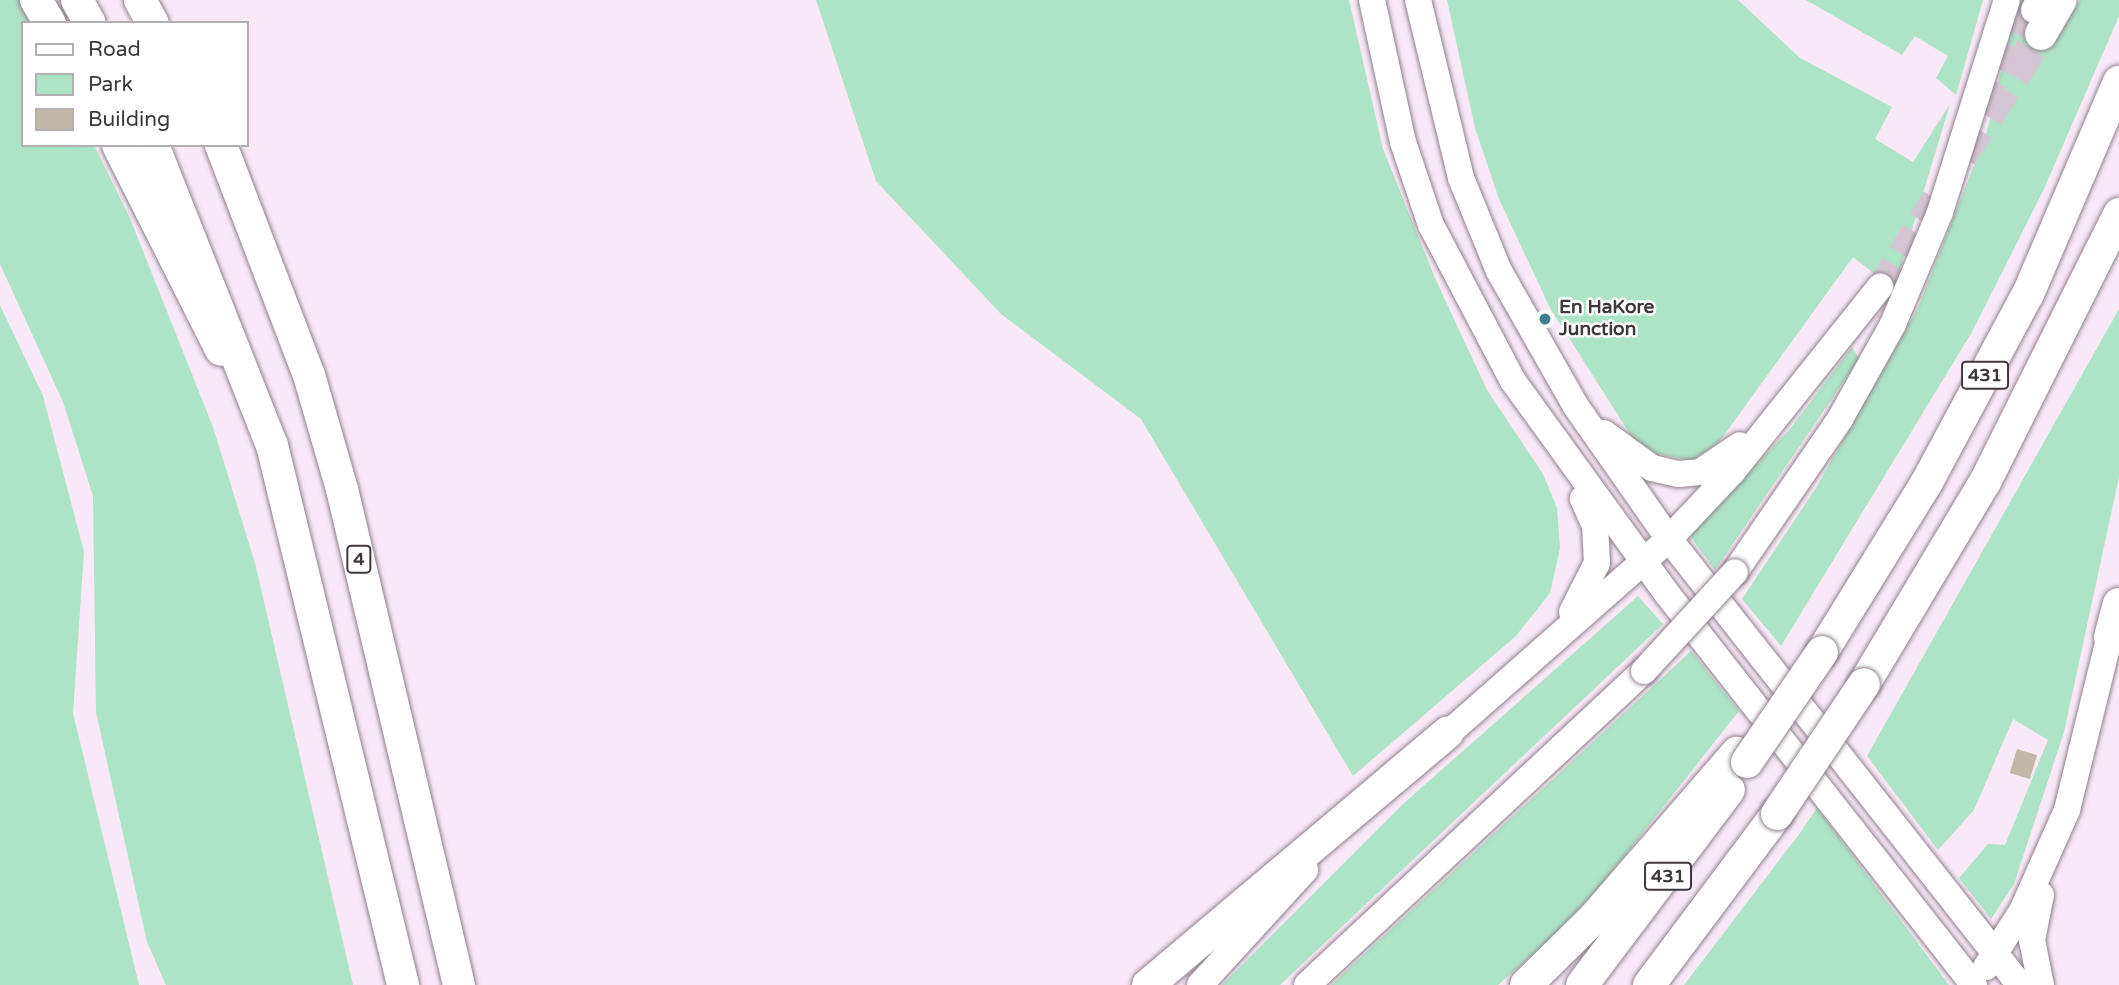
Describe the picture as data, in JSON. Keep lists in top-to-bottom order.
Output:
{
  "streets": {
    "highway": ["431", "4"]
  },
  "places": ["En HaKore Junction"],
  "legend": ["Road", "Park", "Building"]
}
